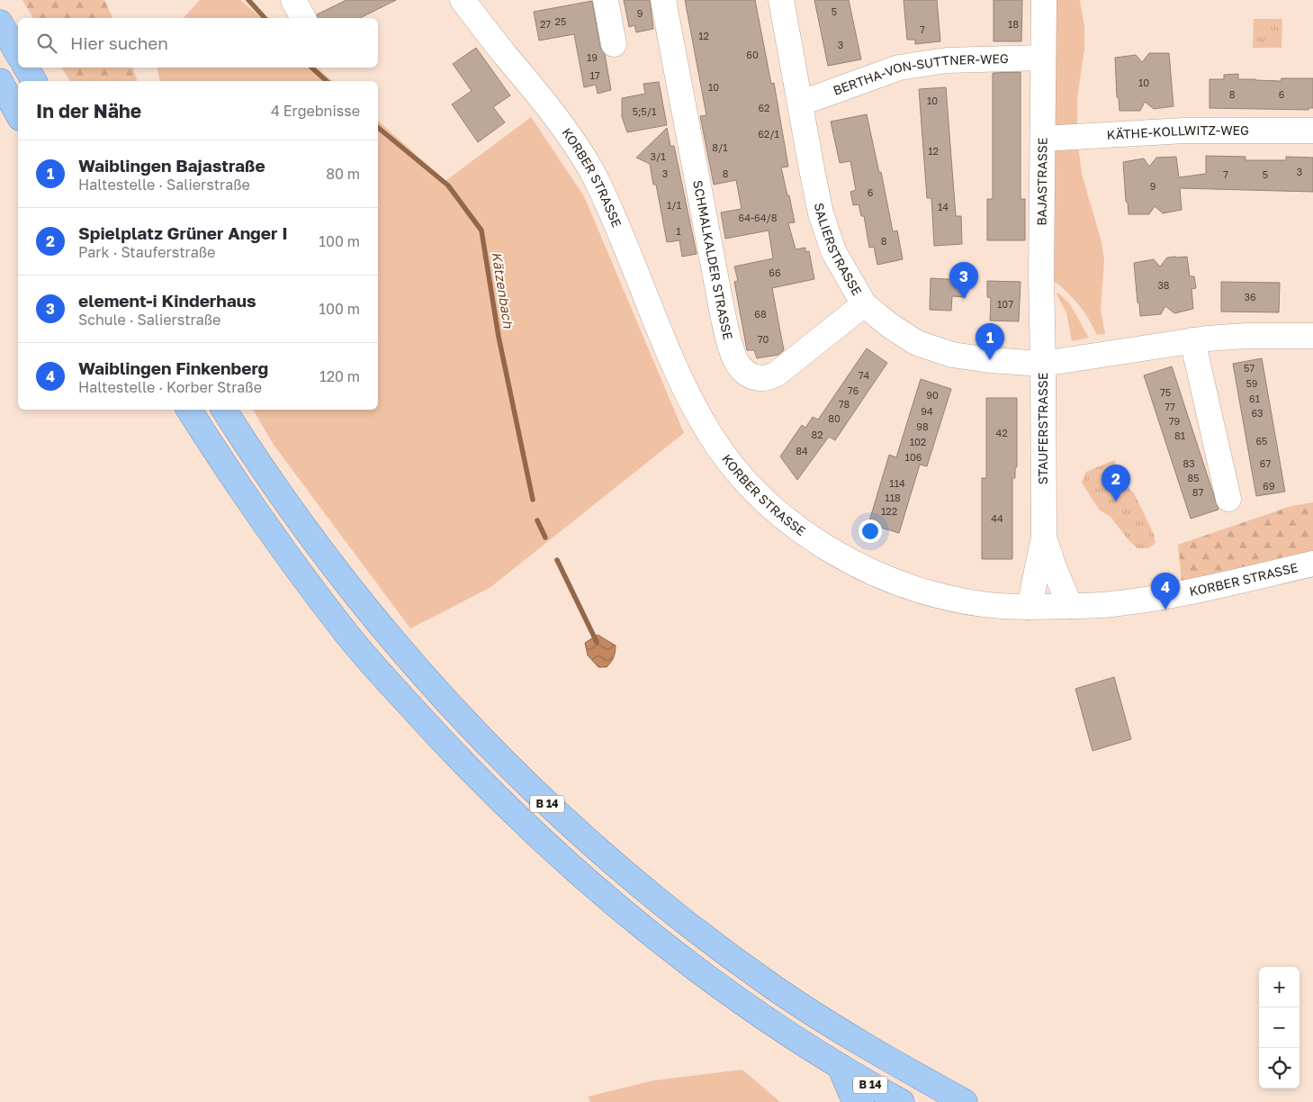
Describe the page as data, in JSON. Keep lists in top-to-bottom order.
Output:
{
  "streets": {
    "highway": ["B 14"],
    "street": [
      "BERTHA-VON-SUTTNER-WEG",
      "KÄTHE-KOLLWITZ-WEG",
      "KORBER STRASSE",
      "BAJASTRASSE",
      "SALIERSTRASSE",
      "SCHMALKALDER STRASSE",
      "STAUFERSTRASSE"
    ]
  },
  "crossings": [
    ["BERTHA-VON-SUTTNER-WEG", "BAJASTRASSE"],
    ["BERTHA-VON-SUTTNER-WEG", "SALIERSTRASSE"],
    ["KÄTHE-KOLLWITZ-WEG", "BAJASTRASSE"],
    ["KORBER STRASSE", "STAUFERSTRASSE"],
    ["BAJASTRASSE", "SALIERSTRASSE"],
    ["BAJASTRASSE", "STAUFERSTRASSE"],
    ["SALIERSTRASSE", "SCHMALKALDER STRASSE"],
    ["SALIERSTRASSE", "STAUFERSTRASSE"]
  ],
  "water": ["Kätzenbach"],
  "house_numbers": [
    "5",
    "9",
    "25",
    "27",
    "18",
    "7",
    "12",
    "3",
    "60",
    "19",
    "17",
    "10",
    "10",
    "8",
    "6",
    "10",
    "62",
    "5;5/1",
    "62/1",
    "8/1",
    "12",
    "3/1",
    "3",
    "3",
    "8",
    "7",
    "5",
    "9",
    "6",
    "1/1",
    "14",
    "64-64/8",
    "1",
    "8",
    "66",
    "38",
    "36",
    "107",
    "68",
    "70",
    "57",
    "74",
    "59",
    "76",
    "75",
    "90",
    "61",
    "78",
    "77",
    "94",
    "63",
    "80",
    "79",
    "98",
    "42",
    "82",
    "81",
    "65",
    "102",
    "84",
    "106",
    "83",
    "67",
    "85",
    "114",
    "69",
    "87",
    "118",
    "122",
    "44"
  ],
  "page": {
    "search": "Hier suchen",
    "heading": ["In der Nähe", "4 Ergebnisse"],
    "list": [
      {
        "mark": "1",
        "name": "Waiblingen Bajastraße",
        "note": "Haltestelle · Salierstraße",
        "value": "80 m"
      },
      {
        "mark": "2",
        "name": "Spielplatz Grüner Anger I",
        "note": "Park · Stauferstraße",
        "value": "100 m"
      },
      {
        "mark": "3",
        "name": "element-i Kinderhaus",
        "note": "Schule · Salierstraße",
        "value": "100 m"
      },
      {
        "mark": "4",
        "name": "Waiblingen Finkenberg",
        "note": "Haltestelle · Korber Straße",
        "value": "120 m"
      }
    ],
    "pins": [
      "3",
      "1",
      "2",
      "4"
    ],
    "map_buttons": ["+", "−"]
  }
}
